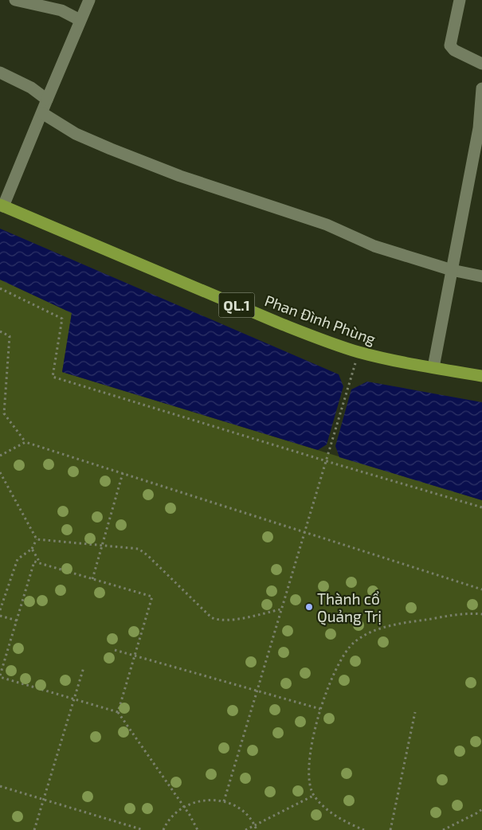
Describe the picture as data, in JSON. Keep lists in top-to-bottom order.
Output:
{
  "streets": {
    "highway": ["QL.1", "Phan Đình Phùng"]
  },
  "places": ["Thành cổ Quảng Trị"]
}
